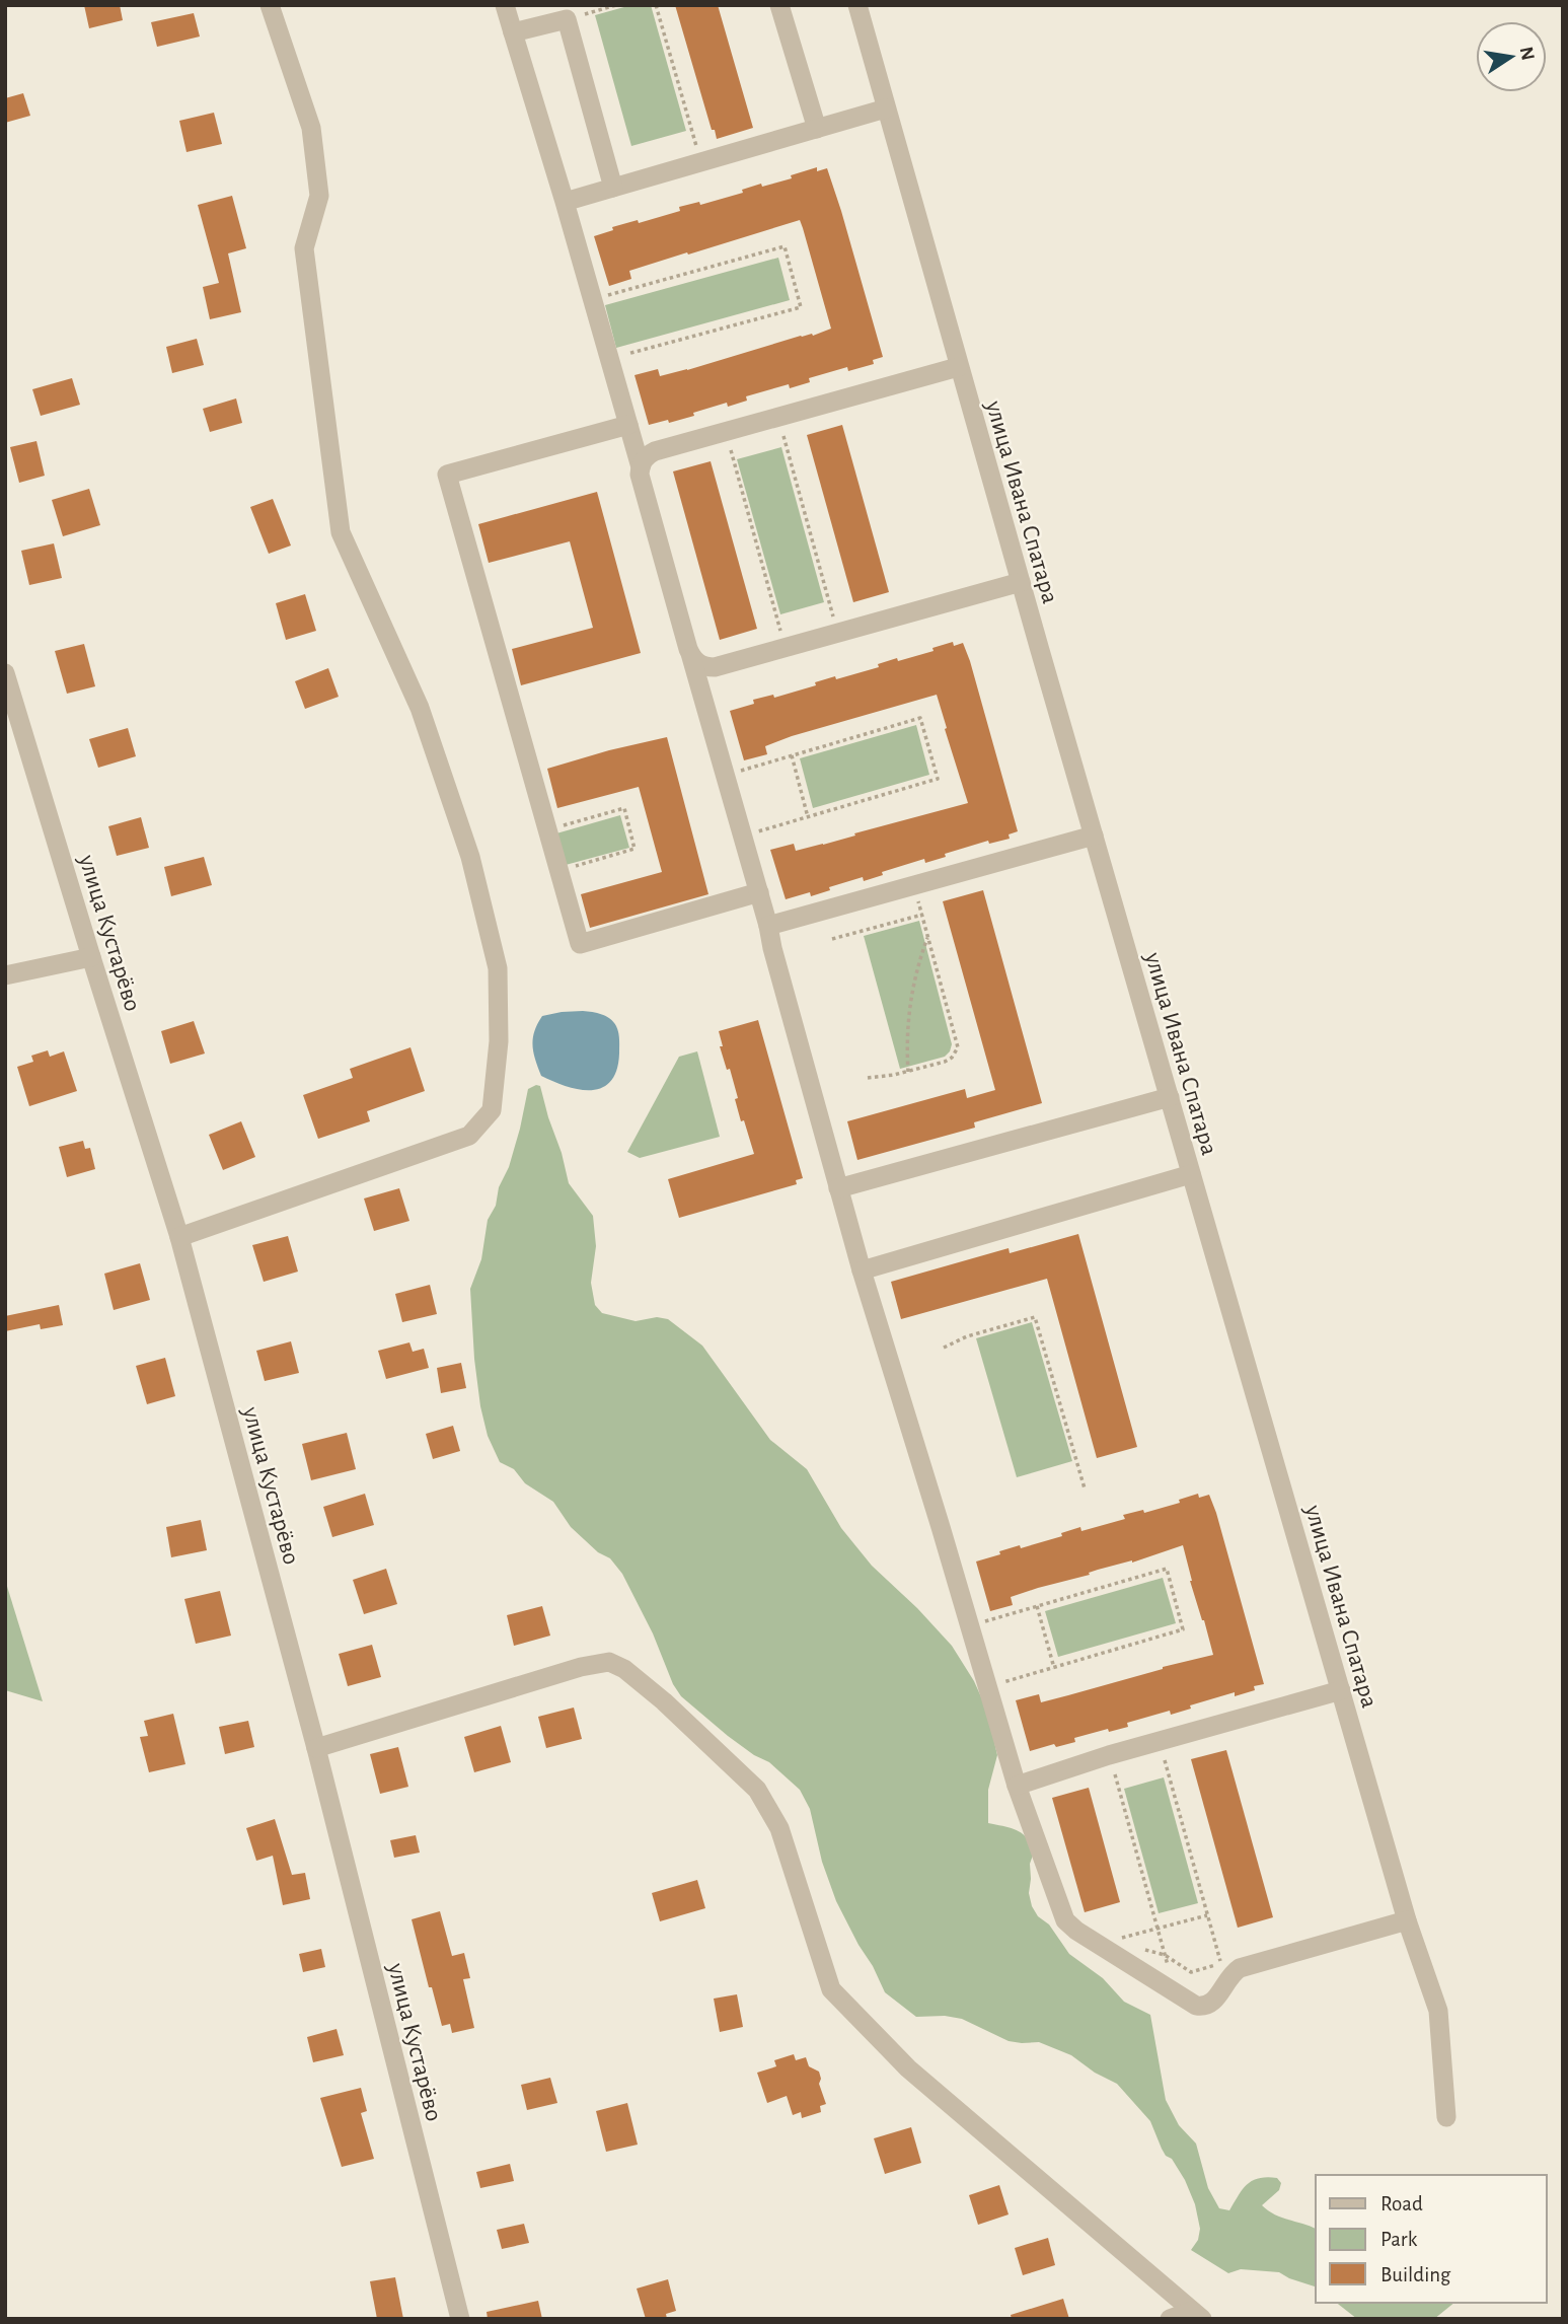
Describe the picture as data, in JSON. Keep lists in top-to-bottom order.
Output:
{
  "streets": {
    "street": ["улица Ивана Спатара", "улица Кустарёво"]
  },
  "legend": ["Road", "Park", "Building"],
  "north": "right"
}
